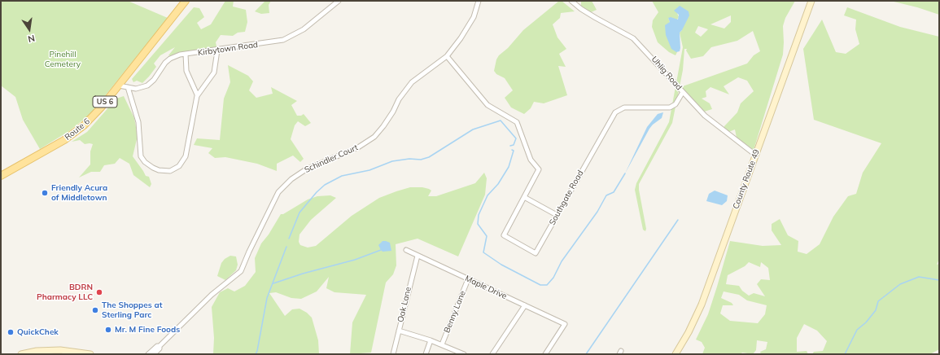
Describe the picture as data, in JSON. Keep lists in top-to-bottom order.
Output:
{
  "streets": {
    "main road": ["US 6", "Route 6"],
    "street": [
      "Kirbytown Road",
      "Uhlig Road",
      "Schindler Court",
      "County Route 49",
      "Southgate Road",
      "Maple Drive",
      "Oak Lane",
      "Benny Lane"
    ]
  },
  "crossings": [
    ["Kirbytown Road", "Route 6"],
    ["Uhlig Road", "County Route 49"],
    ["Uhlig Road", "Southgate Road"],
    ["Schindler Court", "Southgate Road"],
    ["Maple Drive", "Oak Lane"],
    ["Maple Drive", "Benny Lane"]
  ],
  "parks": ["Pinehill Cemetery"],
  "places": [
    "Friendly Acura of Middletown",
    "BDRN Pharmacy LLC",
    "The Shoppes at Sterling Parc",
    "Mr. M Fine Foods",
    "QuickChek"
  ],
  "north": "bottom"
}
